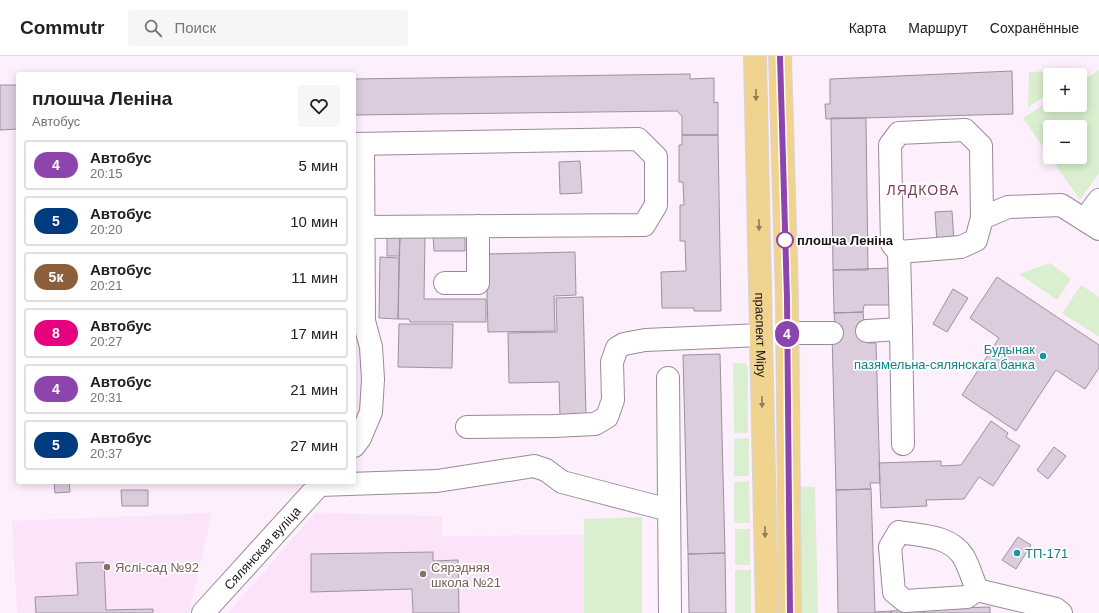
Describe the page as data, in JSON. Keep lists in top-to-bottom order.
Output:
{
  "streets": {
    "main road": ["праспект Міру"],
    "lane": ["Сялянская вуліца"]
  },
  "districts": ["ЛЯДКОВА"],
  "places": [
    "плошча Леніна",
    "Будынак пазямельна-сялянскага банка",
    "ТП-171",
    "Яслі-сад №92",
    "Сярэдняя школа №21"
  ],
  "lines": ["bus line 4"],
  "page": {
    "header": "Commutr",
    "search": "Поиск",
    "nav": ["Карта", "Маршрут", "Сохранённые"],
    "on_map": "4",
    "map_buttons": ["+", "−"],
    "heading": ["плошча Леніна", "Автобус"],
    "list": [
      {
        "mark": "4",
        "name": "Автобус",
        "note": "20:15",
        "value": "5 мин"
      },
      {
        "mark": "5",
        "name": "Автобус",
        "note": "20:20",
        "value": "10 мин"
      },
      {
        "mark": "5к",
        "name": "Автобус",
        "note": "20:21",
        "value": "11 мин"
      },
      {
        "mark": "8",
        "name": "Автобус",
        "note": "20:27",
        "value": "17 мин"
      },
      {
        "mark": "4",
        "name": "Автобус",
        "note": "20:31",
        "value": "21 мин"
      },
      {
        "mark": "5",
        "name": "Автобус",
        "note": "20:37",
        "value": "27 мин"
      }
    ]
  }
}
